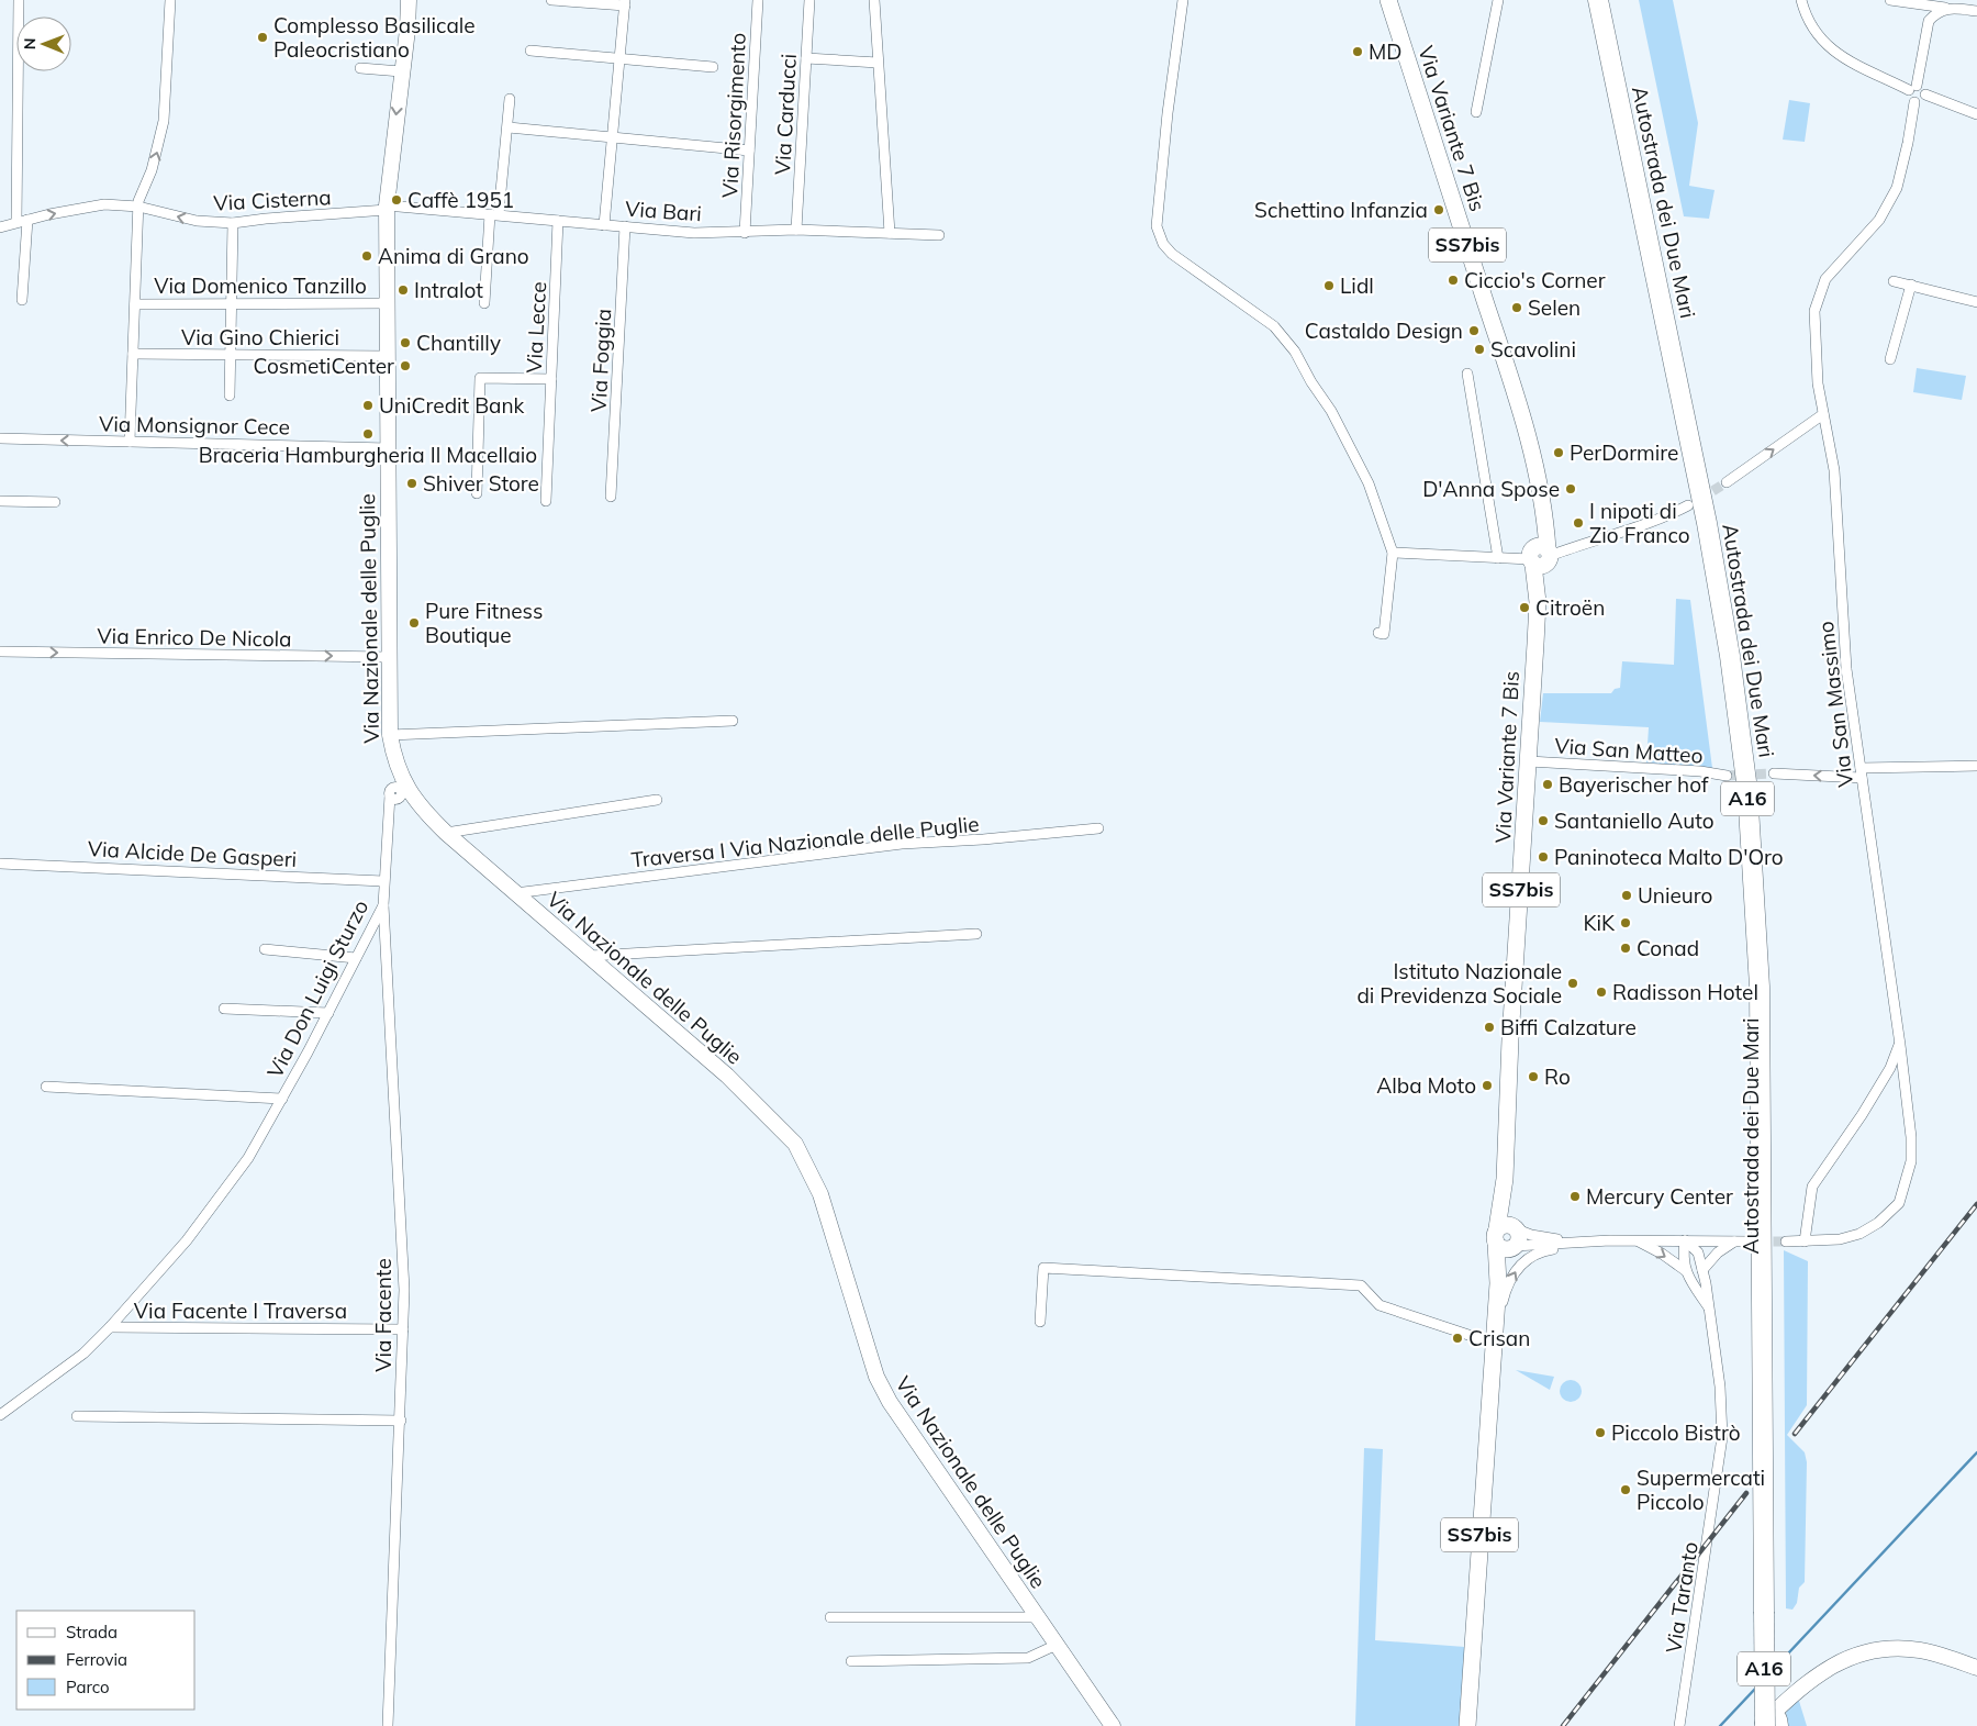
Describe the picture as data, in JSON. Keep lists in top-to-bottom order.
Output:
{
  "streets": {
    "highway": ["Autostrada dei Due Mari", "A16"],
    "main road": ["Via Variante 7 Bis", "SS7bis", "Via Nazionale delle Puglie"],
    "street": [
      "Via Carducci",
      "Via Risorgimento",
      "Via Cisterna",
      "Via Bari",
      "Via Domenico Tanzillo",
      "Via Lecce",
      "Via Gino Chierici",
      "Via Foggia",
      "Via Monsignor Cece",
      "Via Enrico De Nicola",
      "Via San Massimo",
      "Via San Matteo",
      "Traversa I Via Nazionale delle Puglie",
      "Via Alcide De Gasperi",
      "Via Don Luigi Sturzo",
      "Via Facente I Traversa",
      "Via Facente",
      "Via Taranto"
    ]
  },
  "crossings": [
    ["Via Carducci", "Via Bari"],
    ["Via Risorgimento", "Via Bari"],
    ["Via Variante 7 Bis", "SS7bis"],
    ["Via Variante 7 Bis", "Via San Matteo"],
    ["Via Cisterna", "Via Bari"],
    ["Via Cisterna", "Via Nazionale delle Puglie"],
    ["Via Bari", "Via Lecce"],
    ["Via Bari", "Via Foggia"],
    ["Via Bari", "Via Nazionale delle Puglie"],
    ["Via Domenico Tanzillo", "Via Nazionale delle Puglie"],
    ["Via Gino Chierici", "Via Nazionale delle Puglie"],
    ["Via Monsignor Cece", "Via Nazionale delle Puglie"],
    ["Via Nazionale delle Puglie", "Via Enrico De Nicola"],
    ["Via Nazionale delle Puglie", "Traversa I Via Nazionale delle Puglie"],
    ["Via Nazionale delle Puglie", "Via Don Luigi Sturzo"],
    ["Via Alcide De Gasperi", "Via Don Luigi Sturzo"],
    ["Via Don Luigi Sturzo", "Via Facente I Traversa"],
    ["Via Don Luigi Sturzo", "Via Facente"],
    ["Via Facente I Traversa", "Via Facente"]
  ],
  "one_way": ["Via Enrico De Nicola"],
  "places": [
    "Complesso Basilicale Paleocristiano",
    "MD",
    "Caffè 1951",
    "Schettino Infanzia",
    "Anima di Grano",
    "Ciccio's Corner",
    "Lidl",
    "Intralot",
    "Selen",
    "Castaldo Design",
    "Chantilly",
    "Scavolini",
    "CosmetiCenter",
    "UniCredit Bank",
    "Braceria Hamburgheria Il Macellaio",
    "PerDormire",
    "Shiver Store",
    "D'Anna Spose",
    "I nipoti di Zio Franco",
    "Citroën",
    "Pure Fitness Boutique",
    "Bayerischer hof",
    "Santaniello Auto",
    "Paninoteca Malto D'Oro",
    "Unieuro",
    "KiK",
    "Conad",
    "Istituto Nazionale di Previdenza Sociale",
    "Radisson Hotel",
    "Biffi Calzature",
    "Ro",
    "Alba Moto",
    "Mercury Center",
    "Crisan",
    "Piccolo Bistrò",
    "Supermercati Piccolo"
  ],
  "legend": ["Strada", "Ferrovia", "Parco"],
  "north": "left"
}
